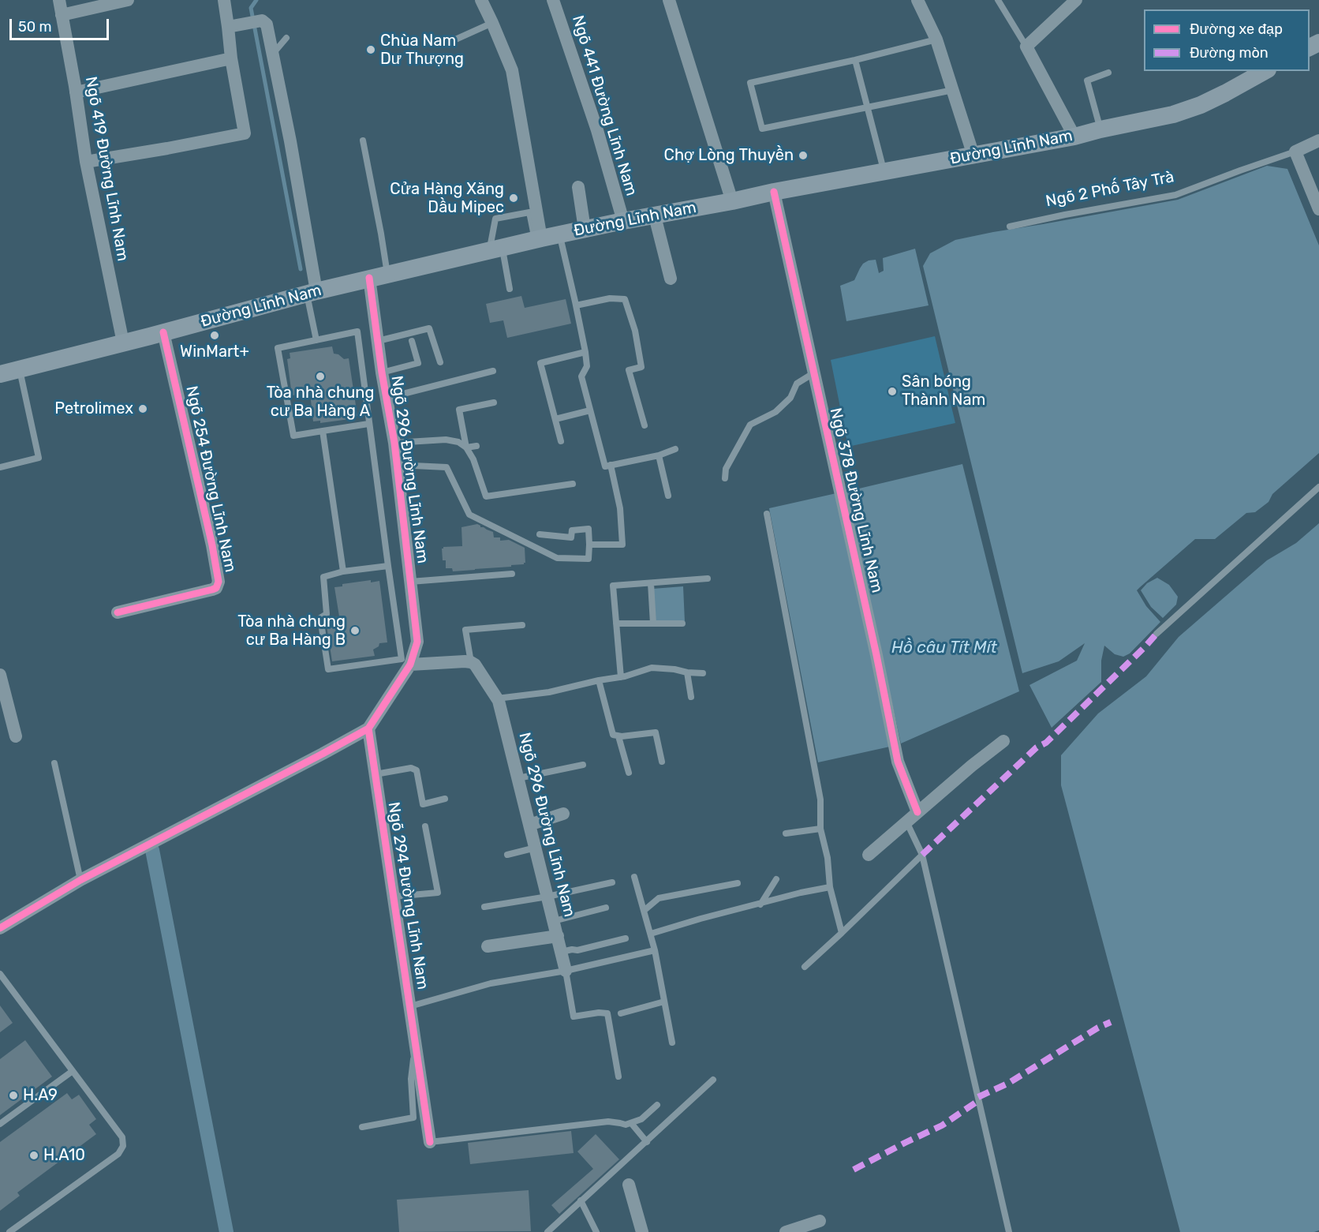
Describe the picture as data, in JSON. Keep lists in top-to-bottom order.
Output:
{
  "streets": {
    "main road": ["Đường Lĩnh Nam"],
    "street": [
      "Ngõ 441 Đường Lĩnh Nam",
      "Ngõ 419 Đường Lĩnh Nam",
      "Ngõ 2 Phố Tây Trà",
      "Ngõ 296 Đường Lĩnh Nam",
      "Ngõ 254 Đường Lĩnh Nam",
      "Ngõ 378 Đường Lĩnh Nam",
      "Ngõ 294 Đường Lĩnh Nam"
    ]
  },
  "crossings": [
    ["Ngõ 441 Đường Lĩnh Nam", "Đường Lĩnh Nam"],
    ["Đường Lĩnh Nam", "Ngõ 419 Đường Lĩnh Nam"],
    ["Đường Lĩnh Nam", "Ngõ 296 Đường Lĩnh Nam"],
    ["Đường Lĩnh Nam", "Ngõ 254 Đường Lĩnh Nam"],
    ["Đường Lĩnh Nam", "Ngõ 378 Đường Lĩnh Nam"]
  ],
  "water": ["Hồ câu Tít Mít"],
  "places": [
    "Chùa Nam Dư Thượng",
    "Chợ Lòng Thuyền",
    "Cửa Hàng Xăng Dầu Mipec",
    "WinMart+",
    "Tòa nhà chung cư Ba Hàng A",
    "Sân bóng Thành Nam",
    "Petrolimex",
    "Tòa nhà chung cư Ba Hàng B",
    "H.A9",
    "H.A10"
  ],
  "legend": ["Đường xe đạp", "Đường mòn"],
  "scale_bar": "50 m"
}
